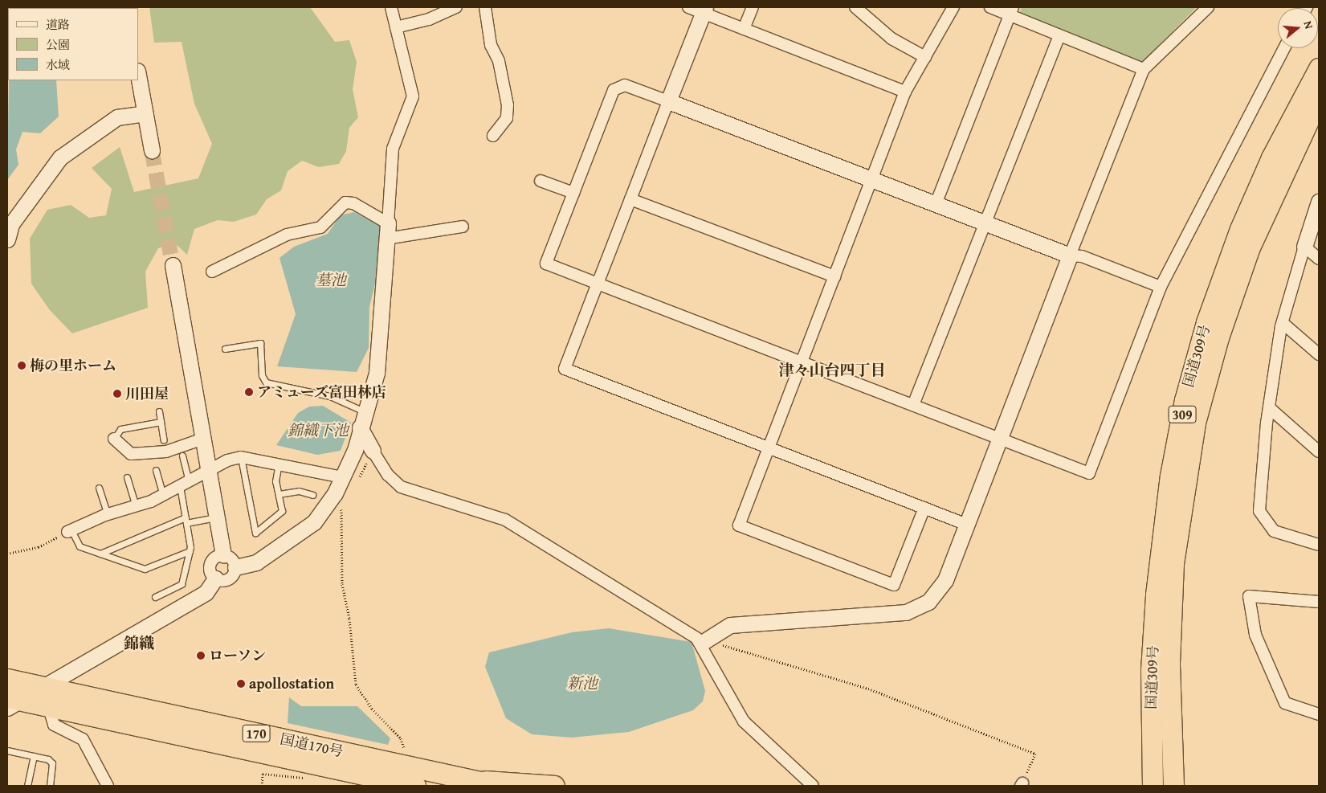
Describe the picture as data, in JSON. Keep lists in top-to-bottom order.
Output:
{
  "streets": {
    "highway": [
      "国道309号",
      "309",
      "170",
      "国道170号"
    ]
  },
  "districts": ["津々山台四丁目", "錦織"],
  "water": ["墓池", "錦織下池", "新池"],
  "places": [
    "梅の里ホーム",
    "アミューズ富田林店",
    "川田屋",
    "ローソン",
    "apollostation"
  ],
  "legend": ["道路", "公園", "水域"],
  "north": "right"
}
